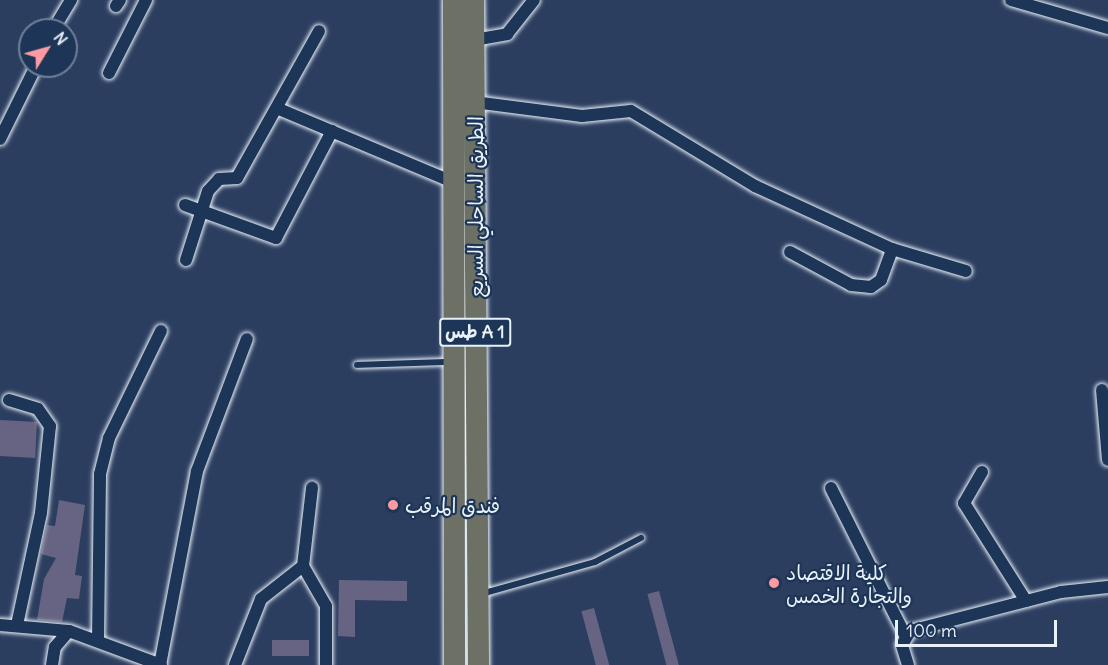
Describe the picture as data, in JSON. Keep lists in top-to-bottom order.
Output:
{
  "streets": {
    "highway": ["الطريق الساحلي السريع", "طس A 1"]
  },
  "places": ["فندق المرقب", "كلية الاقتصاد والتجارة الخمس"],
  "scale_bar": "100 m",
  "north": "top right"
}
